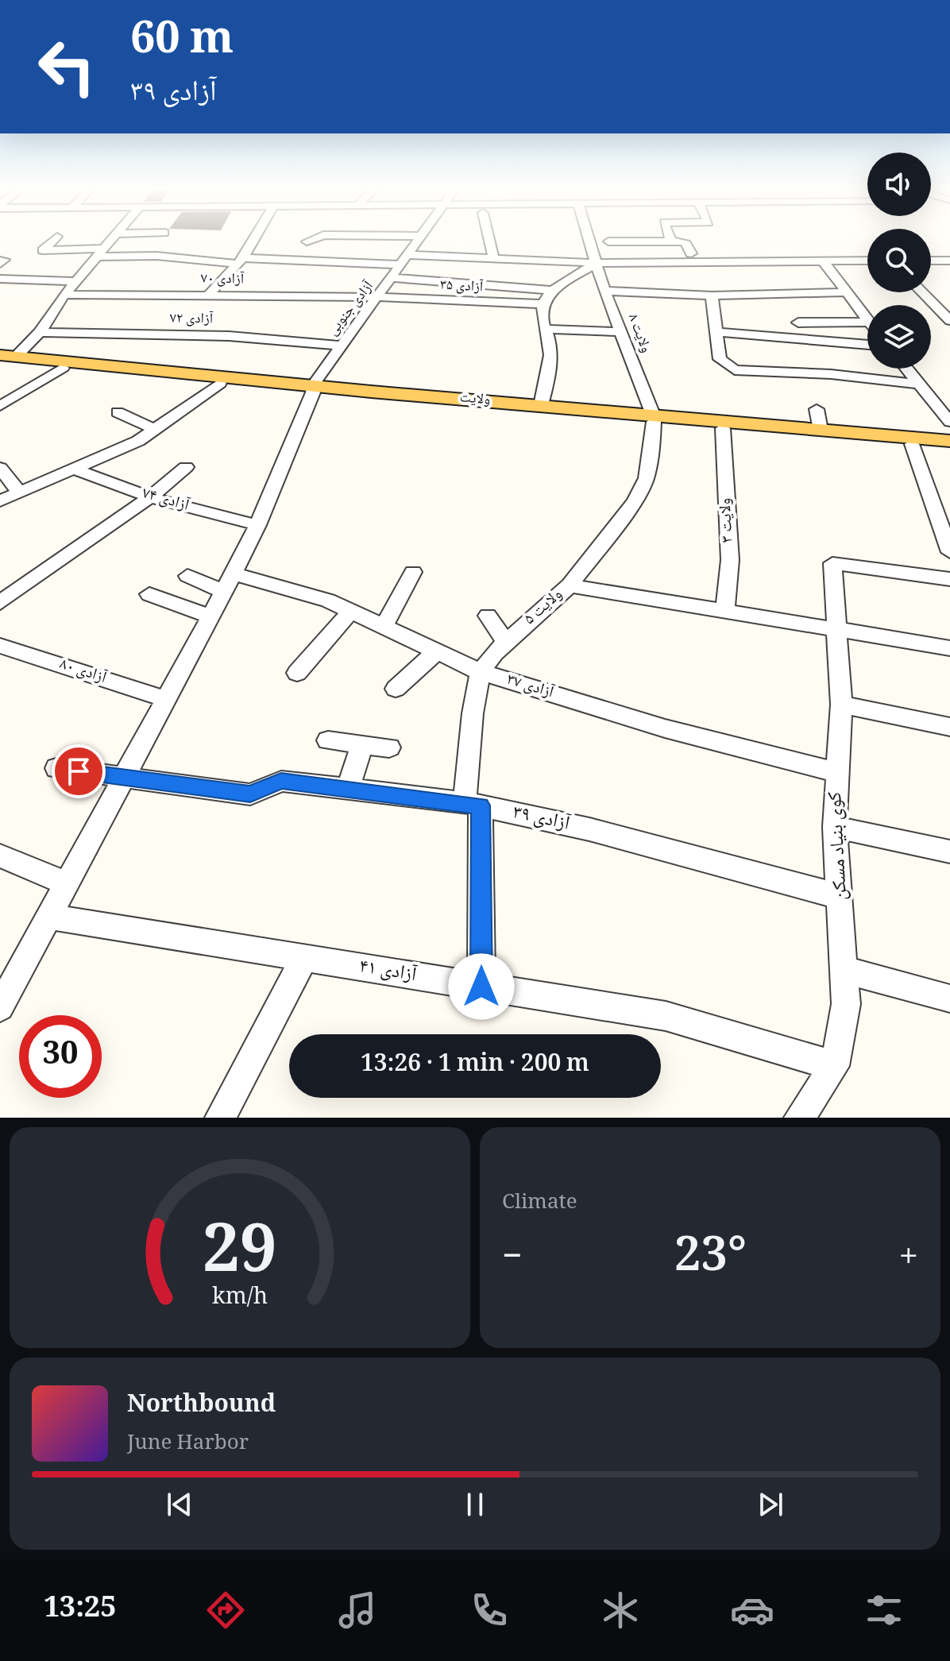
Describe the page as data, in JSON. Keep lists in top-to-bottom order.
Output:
{
  "streets": {
    "main road": ["ولایت"],
    "street": [
      "آزادی ۷۰",
      "آزادی ۳۵",
      "آزادی جنوبی",
      "آزادی ۷۲",
      "ولایت ۸",
      "آزادی ۷۴",
      "ولایت ۳",
      "ولایت ۵",
      "آزادی ۸۰",
      "آزادی ۳۷",
      "آزادی ۳۹",
      "کوی بنیاد مسکن",
      "آزادی ۴۱"
    ]
  },
  "crossings": [
    ["آزادی ۷۰", "آزادی ۳۵"],
    ["آزادی ۷۰", "آزادی جنوبی"],
    ["آزادی ۳۵", "آزادی جنوبی"],
    ["آزادی جنوبی", "آزادی ۷۲"],
    ["آزادی جنوبی", "ولایت"],
    ["آزادی جنوبی", "آزادی ۷۴"],
    ["آزادی جنوبی", "آزادی ۸۰"],
    ["آزادی جنوبی", "آزادی ۳۷"],
    ["آزادی جنوبی", "آزادی ۳۹"],
    ["آزادی جنوبی", "آزادی ۴۱"],
    ["ولایت ۸", "ولایت"],
    ["ولایت ۸", "ولایت ۵"],
    ["ولایت", "ولایت ۳"],
    ["ولایت", "ولایت ۵"],
    ["ولایت ۵", "آزادی ۳۷"],
    ["ولایت ۵", "آزادی ۳۹"],
    ["ولایت ۵", "آزادی ۴۱"],
    ["آزادی ۳۷", "کوی بنیاد مسکن"],
    ["آزادی ۳۹", "کوی بنیاد مسکن"],
    ["کوی بنیاد مسکن", "آزادی ۴۱"]
  ],
  "page": {
    "turn": ["60 m", "آزادی ۳۹"],
    "limit": "30",
    "trip": "13:26 · 1 min · 200 m",
    "tile": "Climate",
    "heat": ["−", "23°", "+"],
    "song": ["Northbound", "June Harbor"],
    "tabs": "13:25",
    "gauge": ["29", "km/h"]
  }
}
